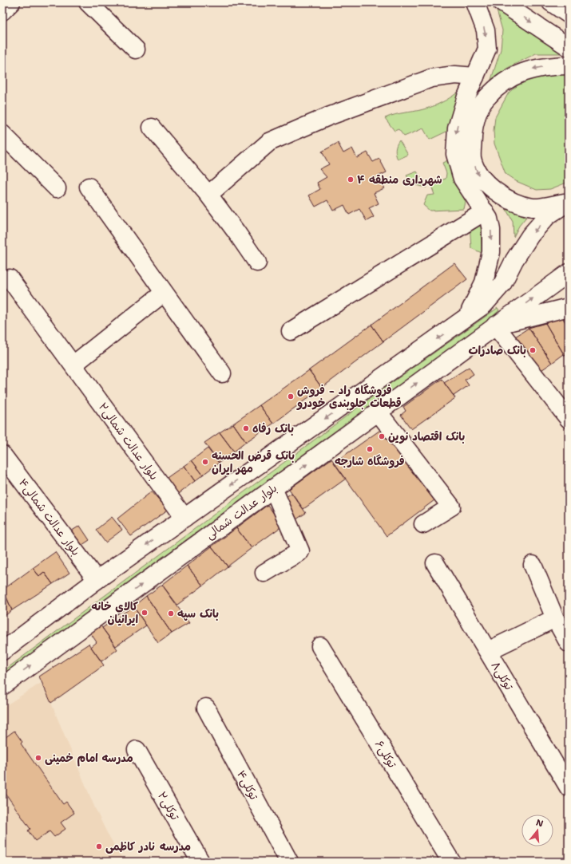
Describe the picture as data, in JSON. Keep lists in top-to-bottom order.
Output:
{
  "streets": {
    "street": [
      "بلوار عدالت شمالی۲",
      "بلوار عدالت شمالی",
      "بلوار عدالت شمالی۴",
      "توکلی۸",
      "توکلی۶",
      "توکلی۴",
      "توکلی۲"
    ]
  },
  "places": [
    "شهرداری منطقه ۴",
    "بانک صادرات",
    "فروشگاه راد - فروش قطعات جلوبندی خودرو",
    "بانک رفاه",
    "بانک اقتصاد نوین",
    "فروشگاه شارجه",
    "بانک قرض الحسنه مهر ایران",
    "کالای خانه ایرانیان",
    "بانک سپه",
    "مدرسه امام خمینی",
    "مدرسه نادر کاظمی"
  ],
  "north": "top"
}
